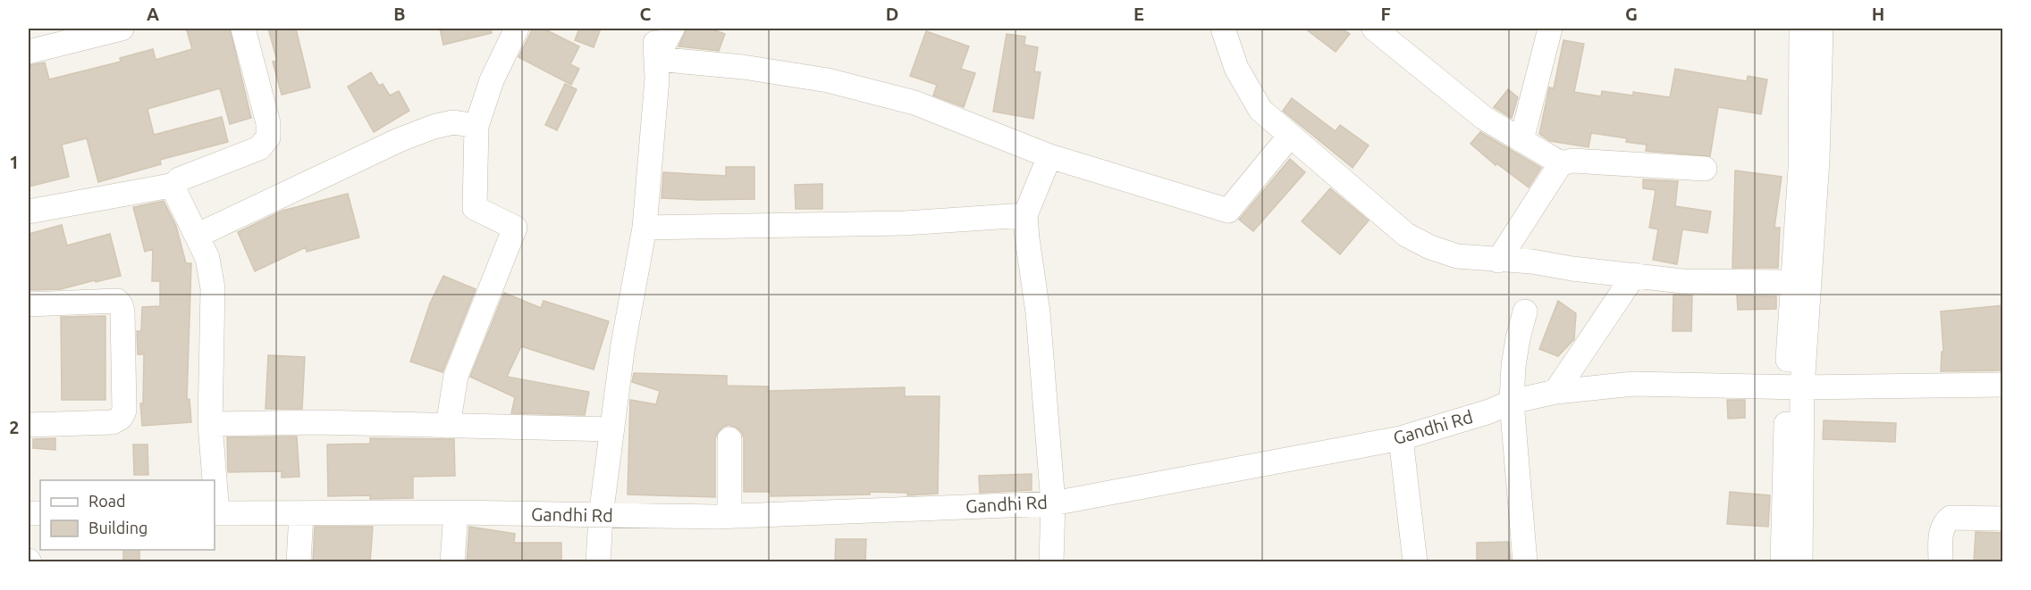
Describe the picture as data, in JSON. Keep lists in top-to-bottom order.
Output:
{
  "streets": {
    "street": ["Gandhi Rd"]
  },
  "legend": ["Road", "Building"],
  "grid": {
    "columns": [
      "A",
      "B",
      "C",
      "D",
      "E",
      "F",
      "G",
      "H"
    ],
    "rows": ["1", "2"]
  }
}
